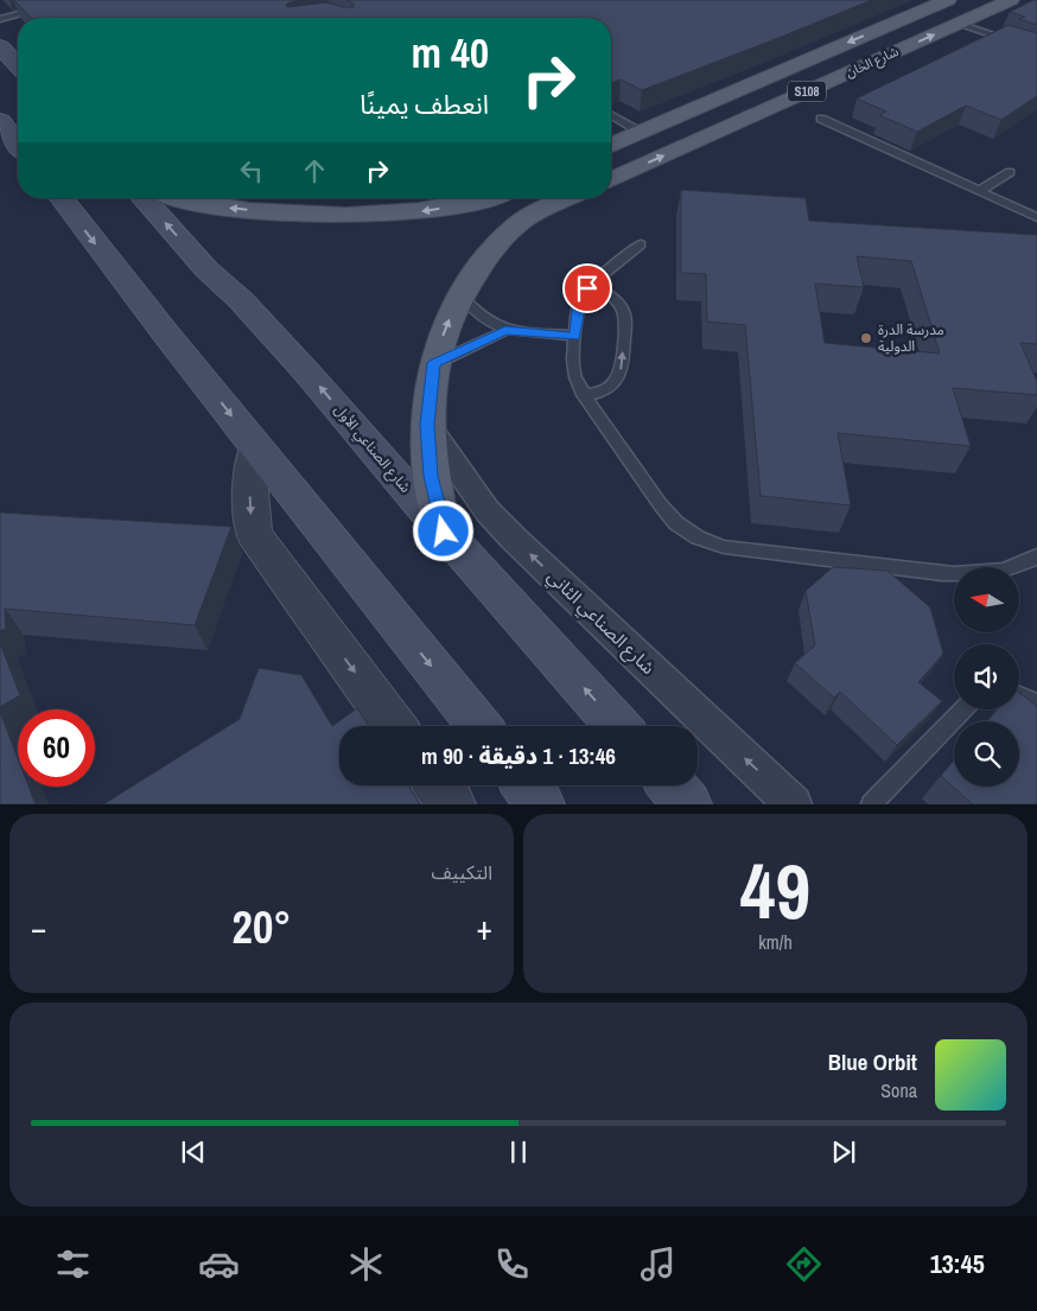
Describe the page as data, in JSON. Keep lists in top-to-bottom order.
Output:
{
  "streets": {
    "main road": ["شارع الخان", "S108", "شارع الصناعي الأول"],
    "street": ["شارع الصناعي الثاني"]
  },
  "places": ["مدرسة الدرة الدولية"],
  "north": "left",
  "page": {
    "turn": ["40 m", "انعطف يمينًا"],
    "limit": "60",
    "trip": "13:46 · 1 دقيقة · 90 m",
    "tile": [
      ["49", "km/h"],
      "التكييف"
    ],
    "heat": ["−", "20°", "+"],
    "song": ["Blue Orbit", "Sona"],
    "tabs": "13:45"
  }
}
